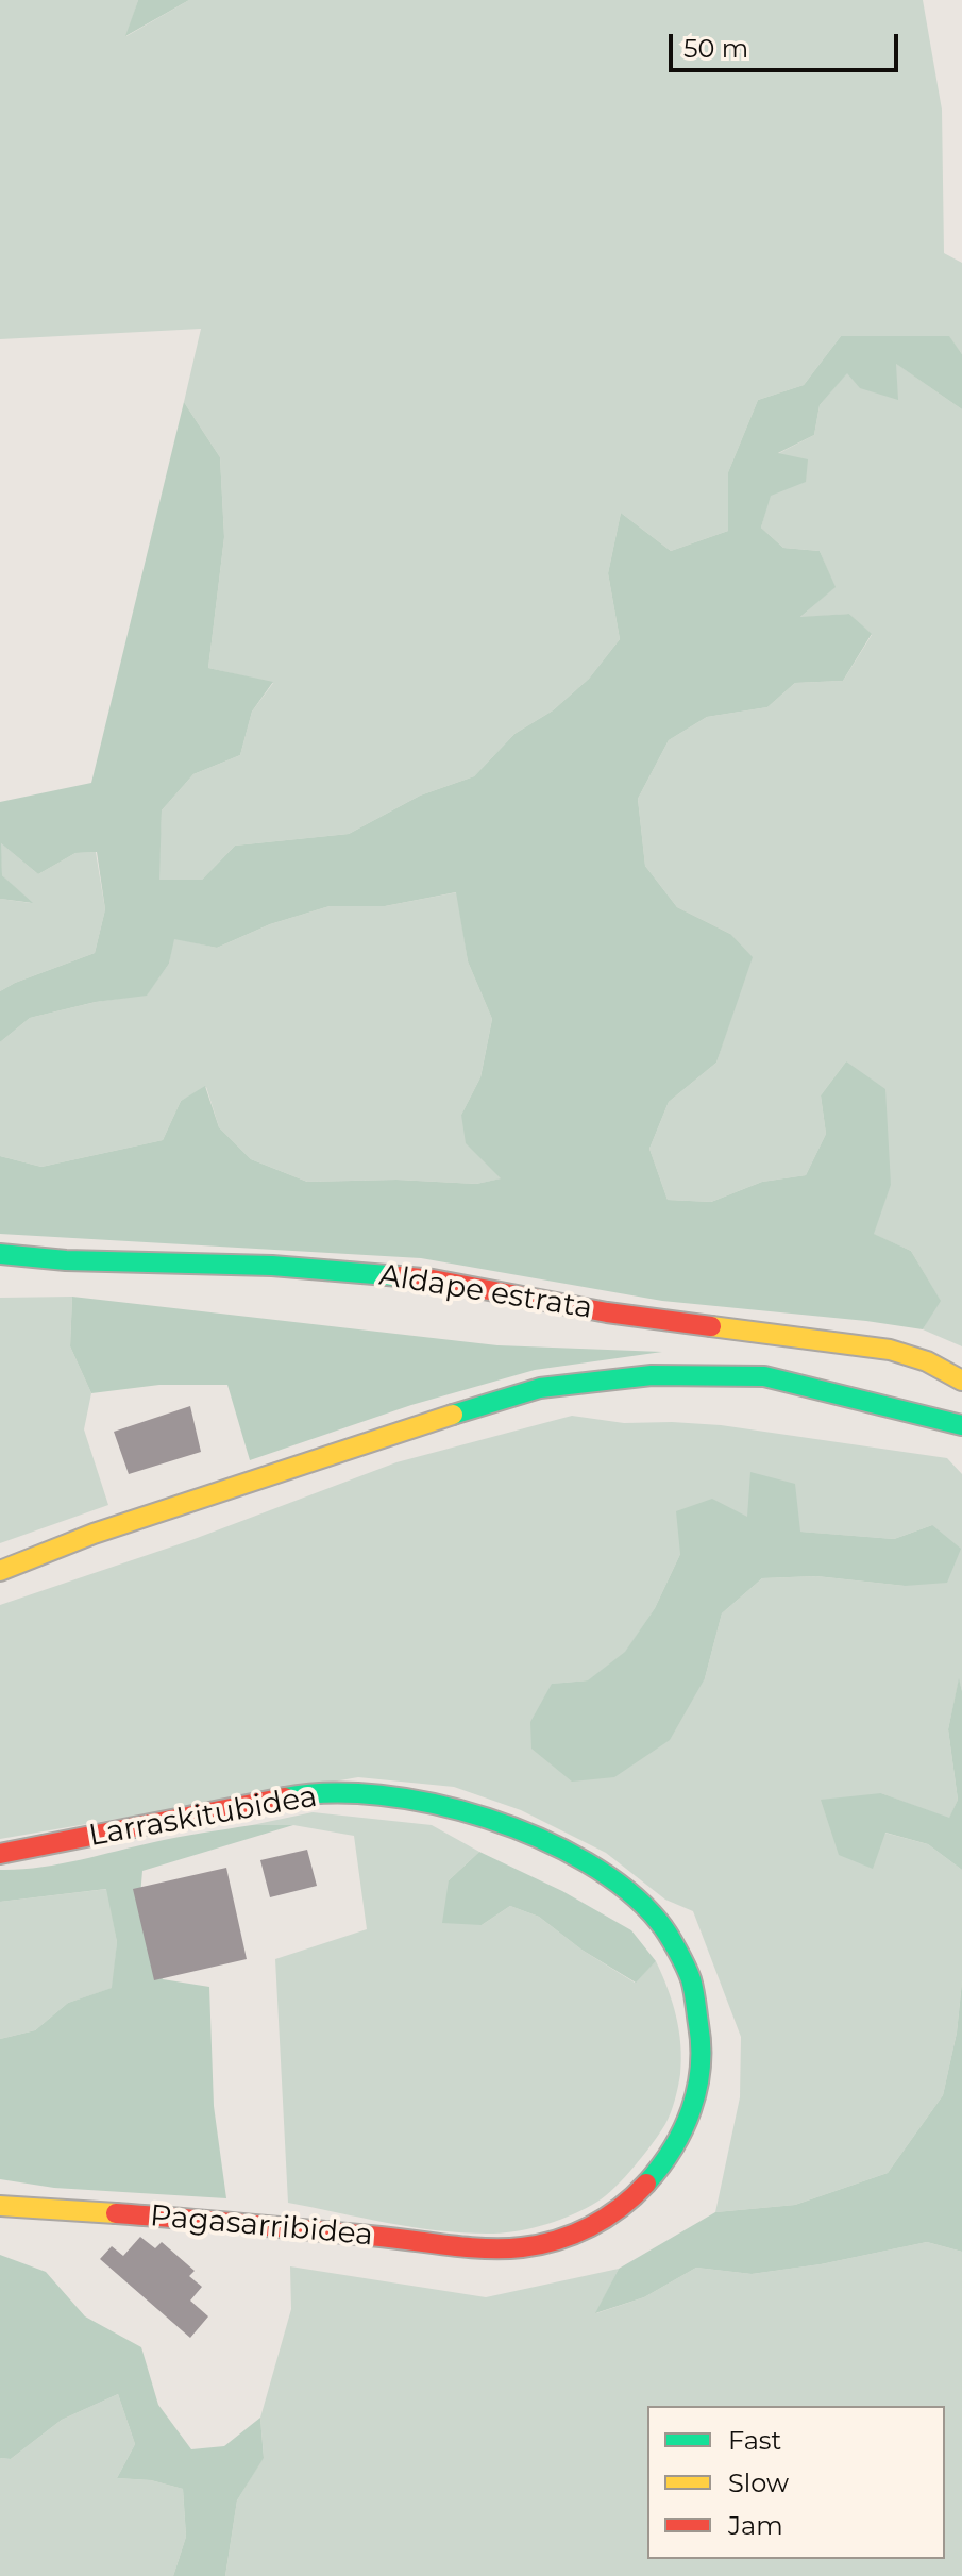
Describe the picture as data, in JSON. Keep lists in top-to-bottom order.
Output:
{
  "streets": {
    "street": ["Aldape estrata", "Larraskitubidea", "Pagasarribidea"]
  },
  "crossings": [
    ["Larraskitubidea", "Pagasarribidea"]
  ],
  "legend": ["Fast", "Slow", "Jam"],
  "scale_bar": "50 m"
}
